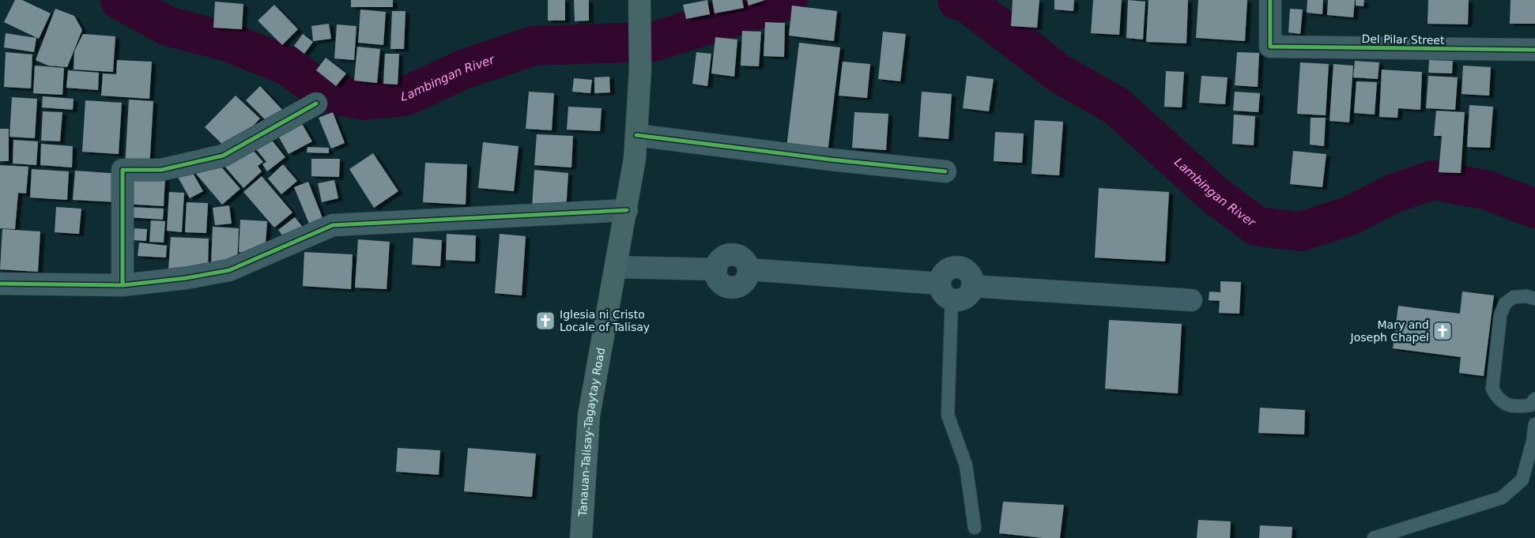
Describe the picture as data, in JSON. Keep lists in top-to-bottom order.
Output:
{
  "streets": {
    "main road": ["Tanauan-Talisay-Tagaytay Road"],
    "street": ["Del Pilar Street"]
  },
  "water": ["Lambingan River"],
  "places": {
    "church": ["Iglesia ni Cristo Locale of Talisay", "Mary and Joseph Chapel"]
  }
}
